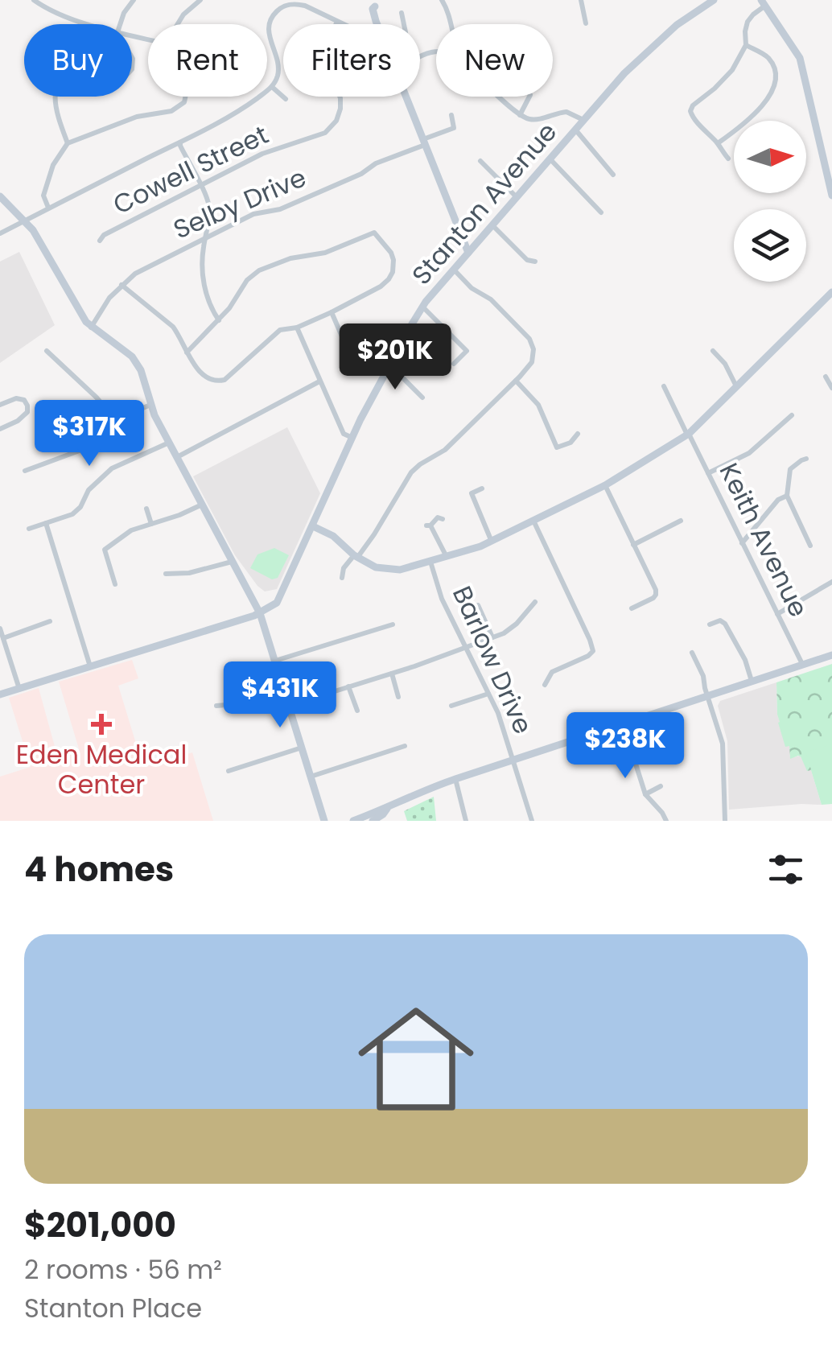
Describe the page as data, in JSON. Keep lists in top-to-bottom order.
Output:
{
  "streets": {
    "street": [
      "Cowell Street",
      "Selby Drive",
      "Stanton Avenue",
      "Keith Avenue",
      "Barlow Drive"
    ]
  },
  "places": {
    "health": ["Eden Medical Center"]
  },
  "north": "right",
  "page": {
    "chip": [
      "Buy",
      "Rent",
      "Filters",
      "New"
    ],
    "price": [
      "$201K",
      "$317K",
      "$431K",
      "$238K"
    ],
    "heading": "4 homes",
    "list": [
      {
        "name": "$201,000",
        "note": "2 rooms · 56 m² · Stanton Place"
      }
    ]
  }
}
